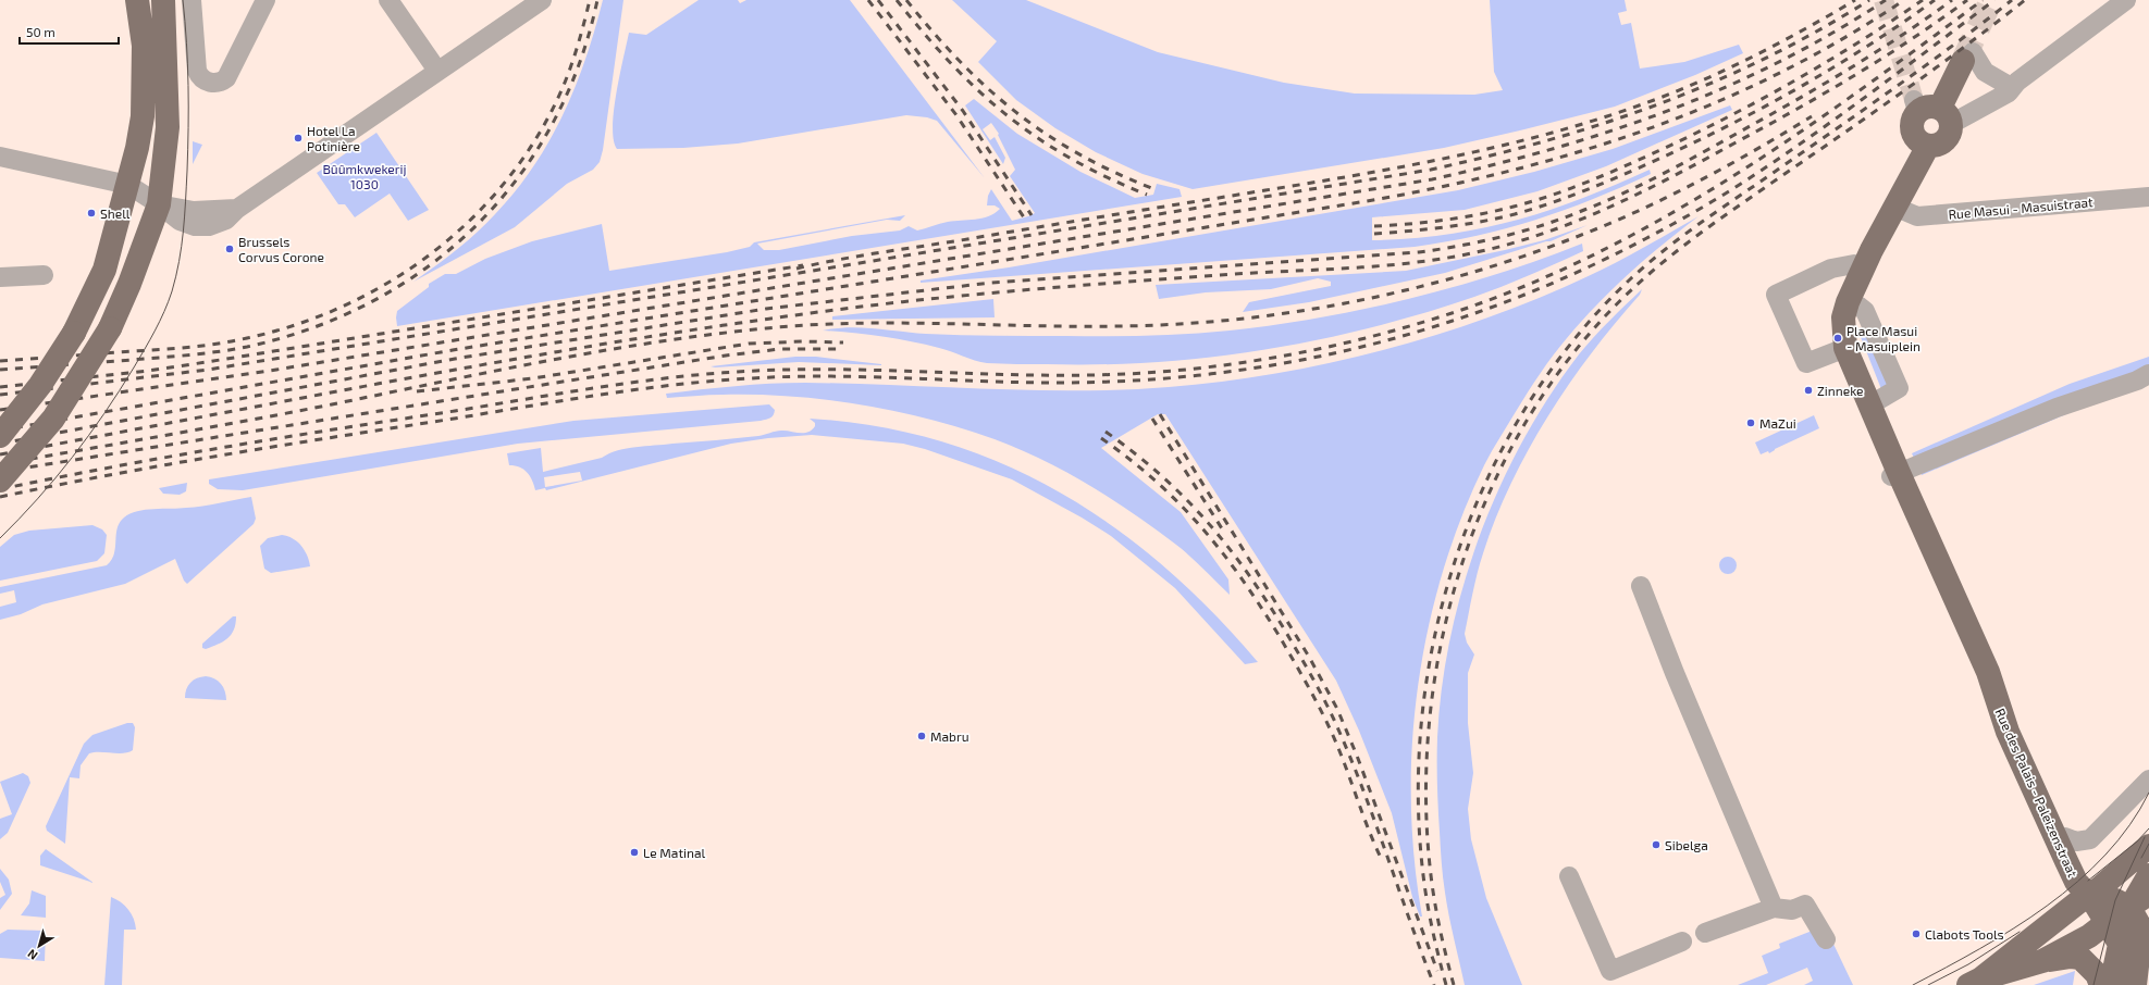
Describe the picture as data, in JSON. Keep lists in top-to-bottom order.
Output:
{
  "streets": {
    "main road": ["Rue des Palais - Paleizenstraat"],
    "street": ["Rue Masui - Masuistraat"]
  },
  "crossings": [
    ["Rue Masui - Masuistraat", "Rue des Palais - Paleizenstraat"]
  ],
  "parks": ["Bûûmkwekerij 1030"],
  "places": [
    "Hotel La Potinière",
    "Shell",
    "Brussels Corvus Corone",
    "Place Masui - Masuiplein",
    "Zinneke",
    "MaZui",
    "Mabru",
    "Sibelga",
    "Le Matinal",
    "Clabots Tools"
  ],
  "scale_bar": "50 m",
  "north": "bottom left"
}
